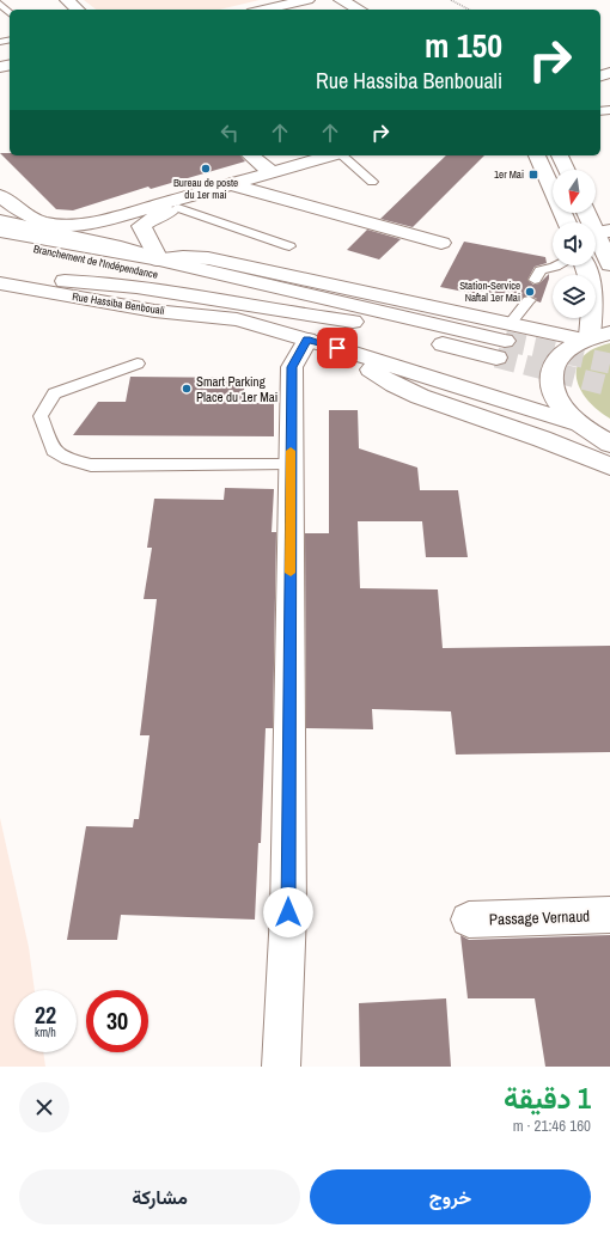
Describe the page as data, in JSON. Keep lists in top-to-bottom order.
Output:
{
  "streets": {
    "main road": ["Branchement de l'Indépendance", "Rue Hassiba Benbouali", "Passage Vernaud"]
  },
  "places": {
    "other": ["Bureau de poste du 1er mai", "Station-Service Naftal 1er Mai", "Smart Parking Place du 1er Mai"],
    "transit": ["1er Mai"]
  },
  "north": "bottom",
  "page": {
    "turn": ["150 m", "Rue Hassiba Benbouali"],
    "speed": "22 km/h",
    "limit": "30",
    "heading": ["1 دقيقة", "160 m · 21:46"],
    "buttons": ["خروج", "مشاركة"]
  }
}
